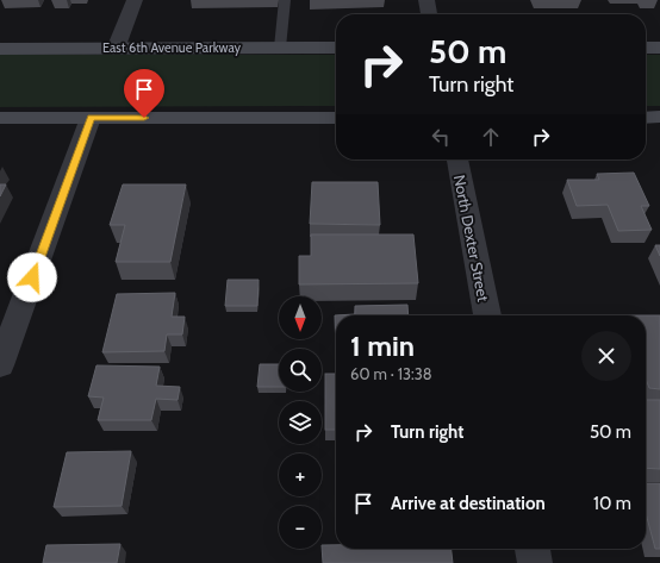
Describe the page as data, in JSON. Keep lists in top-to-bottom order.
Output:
{
  "streets": {
    "main road": ["East 6th Avenue Parkway"],
    "street": ["North Dexter Street"]
  },
  "north": "bottom",
  "page": {
    "turn": ["50 m", "Turn right"],
    "map_buttons": ["+", "−"],
    "heading": ["1 min", "60 m · 13:38"],
    "list": [
      {
        "name": "Turn right",
        "value": "50 m"
      },
      {
        "name": "Arrive at destination",
        "value": "10 m"
      }
    ]
  }
}
